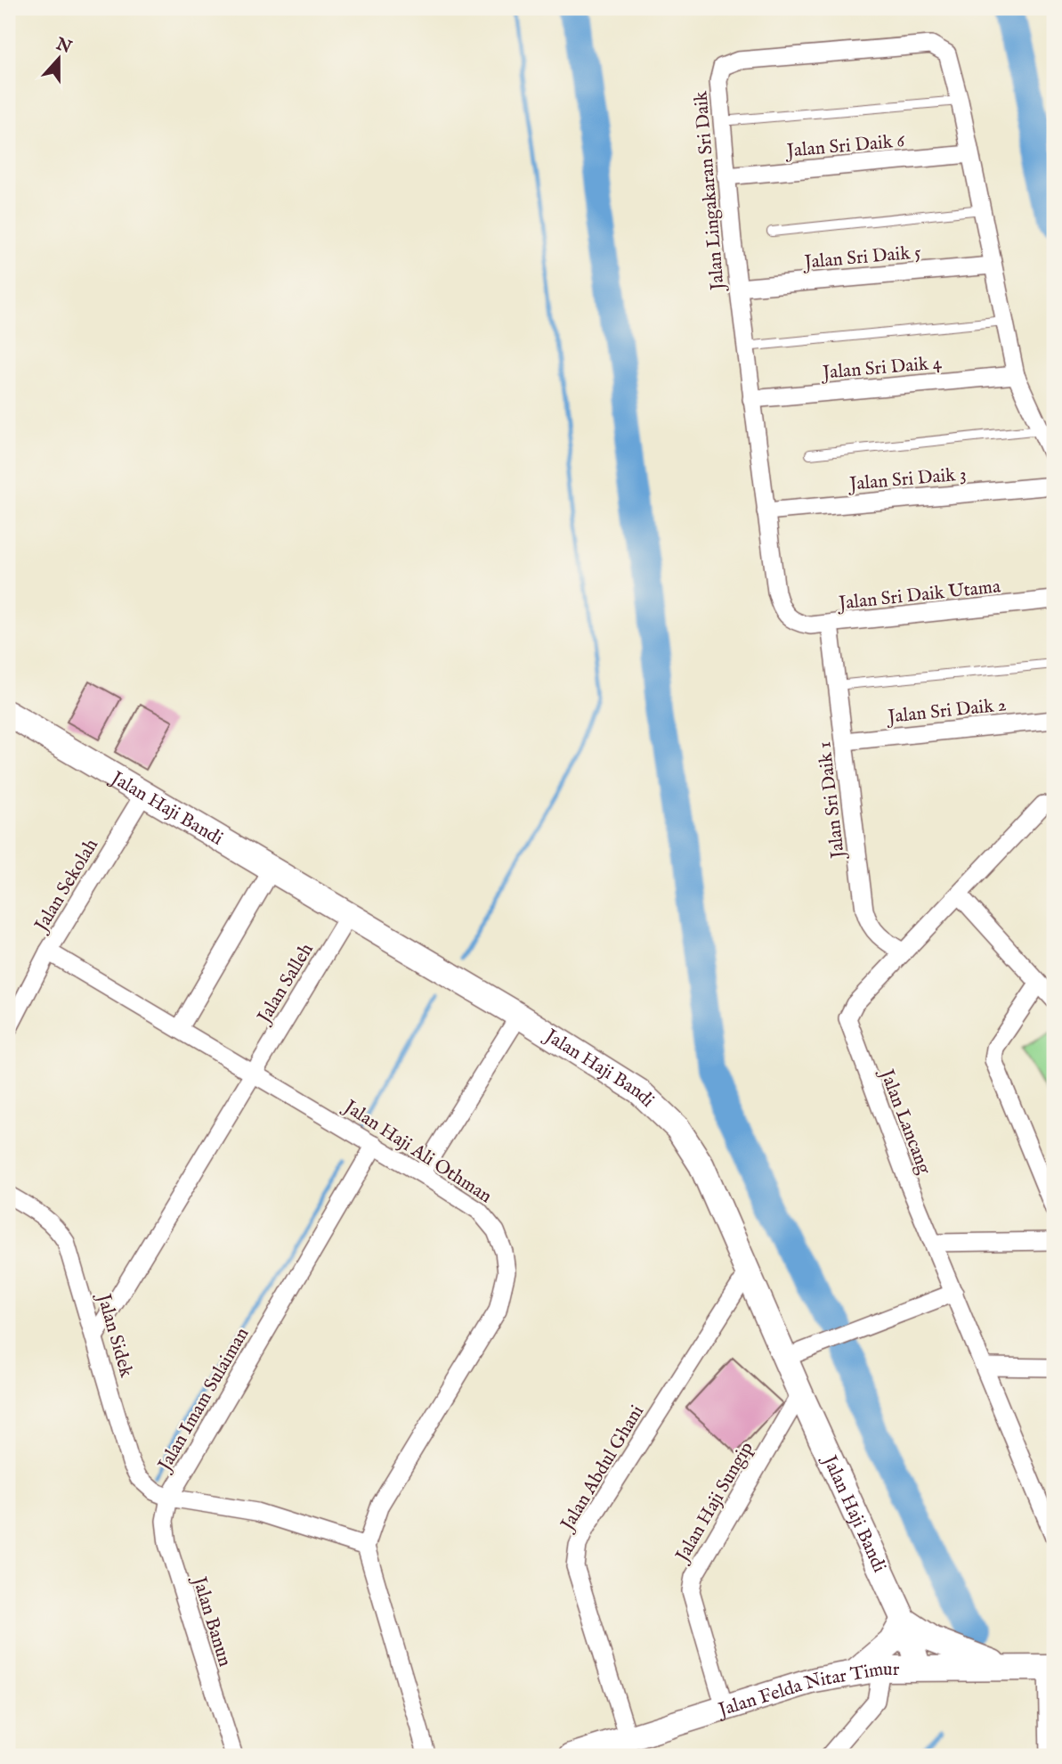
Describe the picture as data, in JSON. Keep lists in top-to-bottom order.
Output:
{
  "streets": {
    "street": [
      "Jalan Sri Daik 6",
      "Jalan Lingakaran Sri Daik",
      "Jalan Sri Daik 5",
      "Jalan Sri Daik 4",
      "Jalan Sri Daik 3",
      "Jalan Sri Daik Utama",
      "Jalan Sri Daik 2",
      "Jalan Sri Daik 1",
      "Jalan Haji Bandi",
      "Jalan Sekolah",
      "Jalan Salleh",
      "Jalan Lancang",
      "Jalan Haji Ali Othman",
      "Jalan Sidek",
      "Jalan Imam Sulaiman",
      "Jalan Abdul Ghani",
      "Jalan Haji Sungip",
      "Jalan Banun",
      "Jalan Felda Nitar Timur"
    ]
  },
  "crossings": [
    ["Jalan Sri Daik 6", "Jalan Lingakaran Sri Daik"],
    ["Jalan Lingakaran Sri Daik", "Jalan Sri Daik 5"],
    ["Jalan Lingakaran Sri Daik", "Jalan Sri Daik 4"],
    ["Jalan Lingakaran Sri Daik", "Jalan Sri Daik 3"],
    ["Jalan Lingakaran Sri Daik", "Jalan Sri Daik Utama"],
    ["Jalan Sri Daik Utama", "Jalan Sri Daik 1"],
    ["Jalan Sri Daik 2", "Jalan Sri Daik 1"],
    ["Jalan Sri Daik 1", "Jalan Lancang"],
    ["Jalan Haji Bandi", "Jalan Sekolah"],
    ["Jalan Haji Bandi", "Jalan Salleh"],
    ["Jalan Haji Bandi", "Jalan Abdul Ghani"],
    ["Jalan Haji Bandi", "Jalan Haji Sungip"],
    ["Jalan Haji Bandi", "Jalan Felda Nitar Timur"],
    ["Jalan Sekolah", "Jalan Haji Ali Othman"],
    ["Jalan Salleh", "Jalan Haji Ali Othman"],
    ["Jalan Salleh", "Jalan Sidek"],
    ["Jalan Haji Ali Othman", "Jalan Imam Sulaiman"],
    ["Jalan Sidek", "Jalan Imam Sulaiman"],
    ["Jalan Sidek", "Jalan Banun"],
    ["Jalan Imam Sulaiman", "Jalan Banun"],
    ["Jalan Abdul Ghani", "Jalan Felda Nitar Timur"],
    ["Jalan Haji Sungip", "Jalan Felda Nitar Timur"]
  ],
  "north": "top"
}
